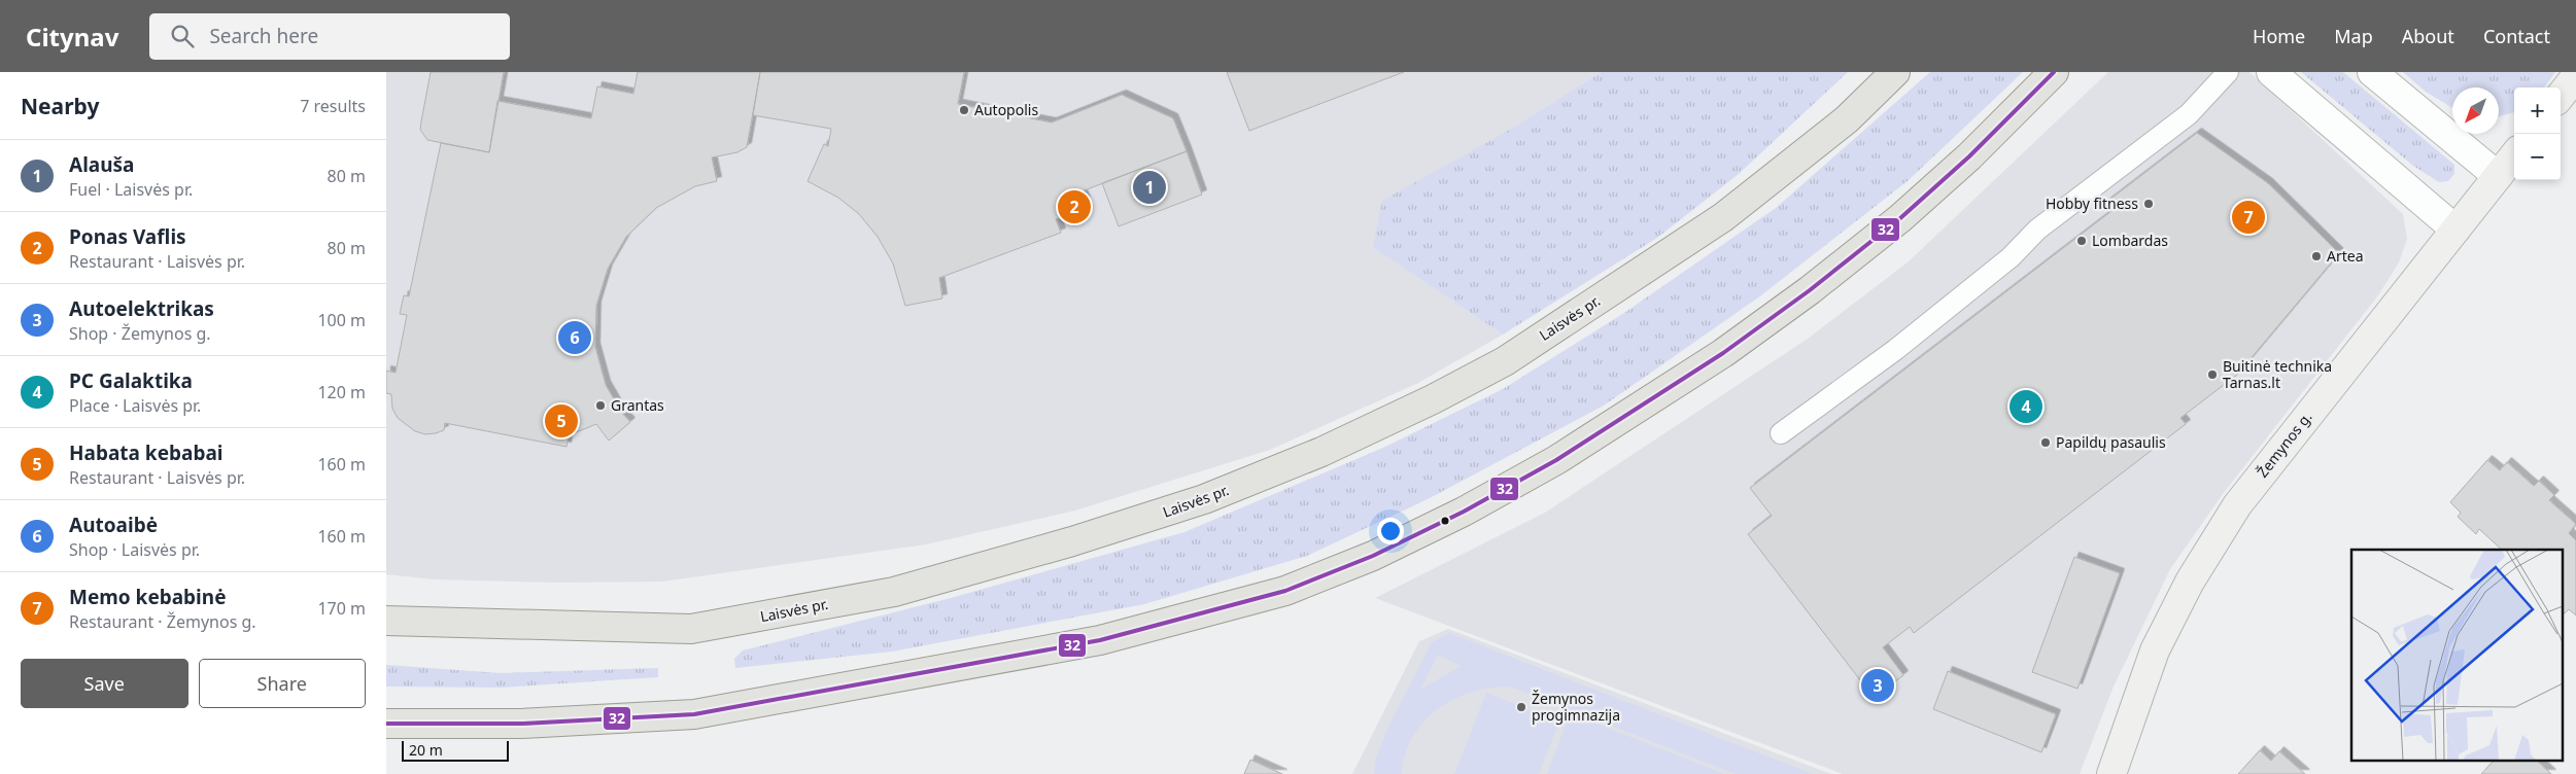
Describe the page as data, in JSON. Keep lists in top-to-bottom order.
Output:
{
  "streets": {
    "main road": ["Laisvės pr."],
    "street": ["Žemynos g."]
  },
  "places": [
    "Autopolis",
    "Hobby fitness",
    "Lombardas",
    "Artea",
    "Buitinė technika Tarnas.lt",
    "Grantas",
    "Papildų pasaulis",
    "Žemynos progimnazija"
  ],
  "lines": ["transit line 32"],
  "scale_bar": "20 m",
  "north": "bottom left",
  "page": {
    "header": "Citynav",
    "search": "Search here",
    "nav": [
      "Home",
      "Map",
      "About",
      "Contact"
    ],
    "heading": ["Nearby", "7 results"],
    "map_buttons": ["+", "−"],
    "list": [
      {
        "mark": "1",
        "name": "Alauša",
        "note": "Fuel · Laisvės pr.",
        "value": "80 m"
      },
      {
        "mark": "2",
        "name": "Ponas Vaflis",
        "note": "Restaurant · Laisvės pr.",
        "value": "80 m"
      },
      {
        "mark": "3",
        "name": "Autoelektrikas",
        "note": "Shop · Žemynos g.",
        "value": "100 m"
      },
      {
        "mark": "4",
        "name": "PC Galaktika",
        "note": "Place · Laisvės pr.",
        "value": "120 m"
      },
      {
        "mark": "5",
        "name": "Habata kebabai",
        "note": "Restaurant · Laisvės pr.",
        "value": "160 m"
      },
      {
        "mark": "6",
        "name": "Autoaibė",
        "note": "Shop · Laisvės pr.",
        "value": "160 m"
      },
      {
        "mark": "7",
        "name": "Memo kebabinė",
        "note": "Restaurant · Žemynos g.",
        "value": "170 m"
      }
    ],
    "pins": [
      "1",
      "2",
      "7",
      "6",
      "4",
      "5",
      "3"
    ],
    "buttons": ["Save", "Share"],
    "scale": "20 m"
  }
}
